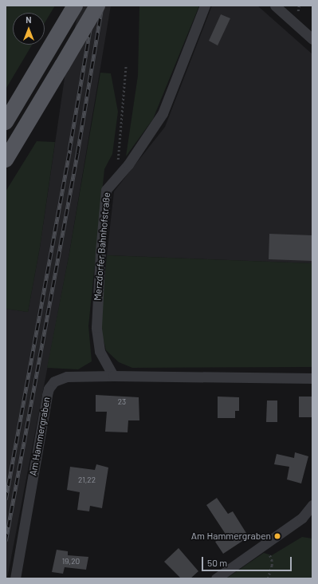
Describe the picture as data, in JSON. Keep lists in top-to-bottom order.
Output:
{
  "streets": {
    "street": ["Merzdorfer Bahnhofstraße", "Am Hammergraben"]
  },
  "crossings": [
    ["Merzdorfer Bahnhofstraße", "Am Hammergraben"]
  ],
  "places": ["Am Hammergraben"],
  "house_numbers": ["23", "21,22", "19,20"],
  "scale_bar": "50 m",
  "north": "top"
}
